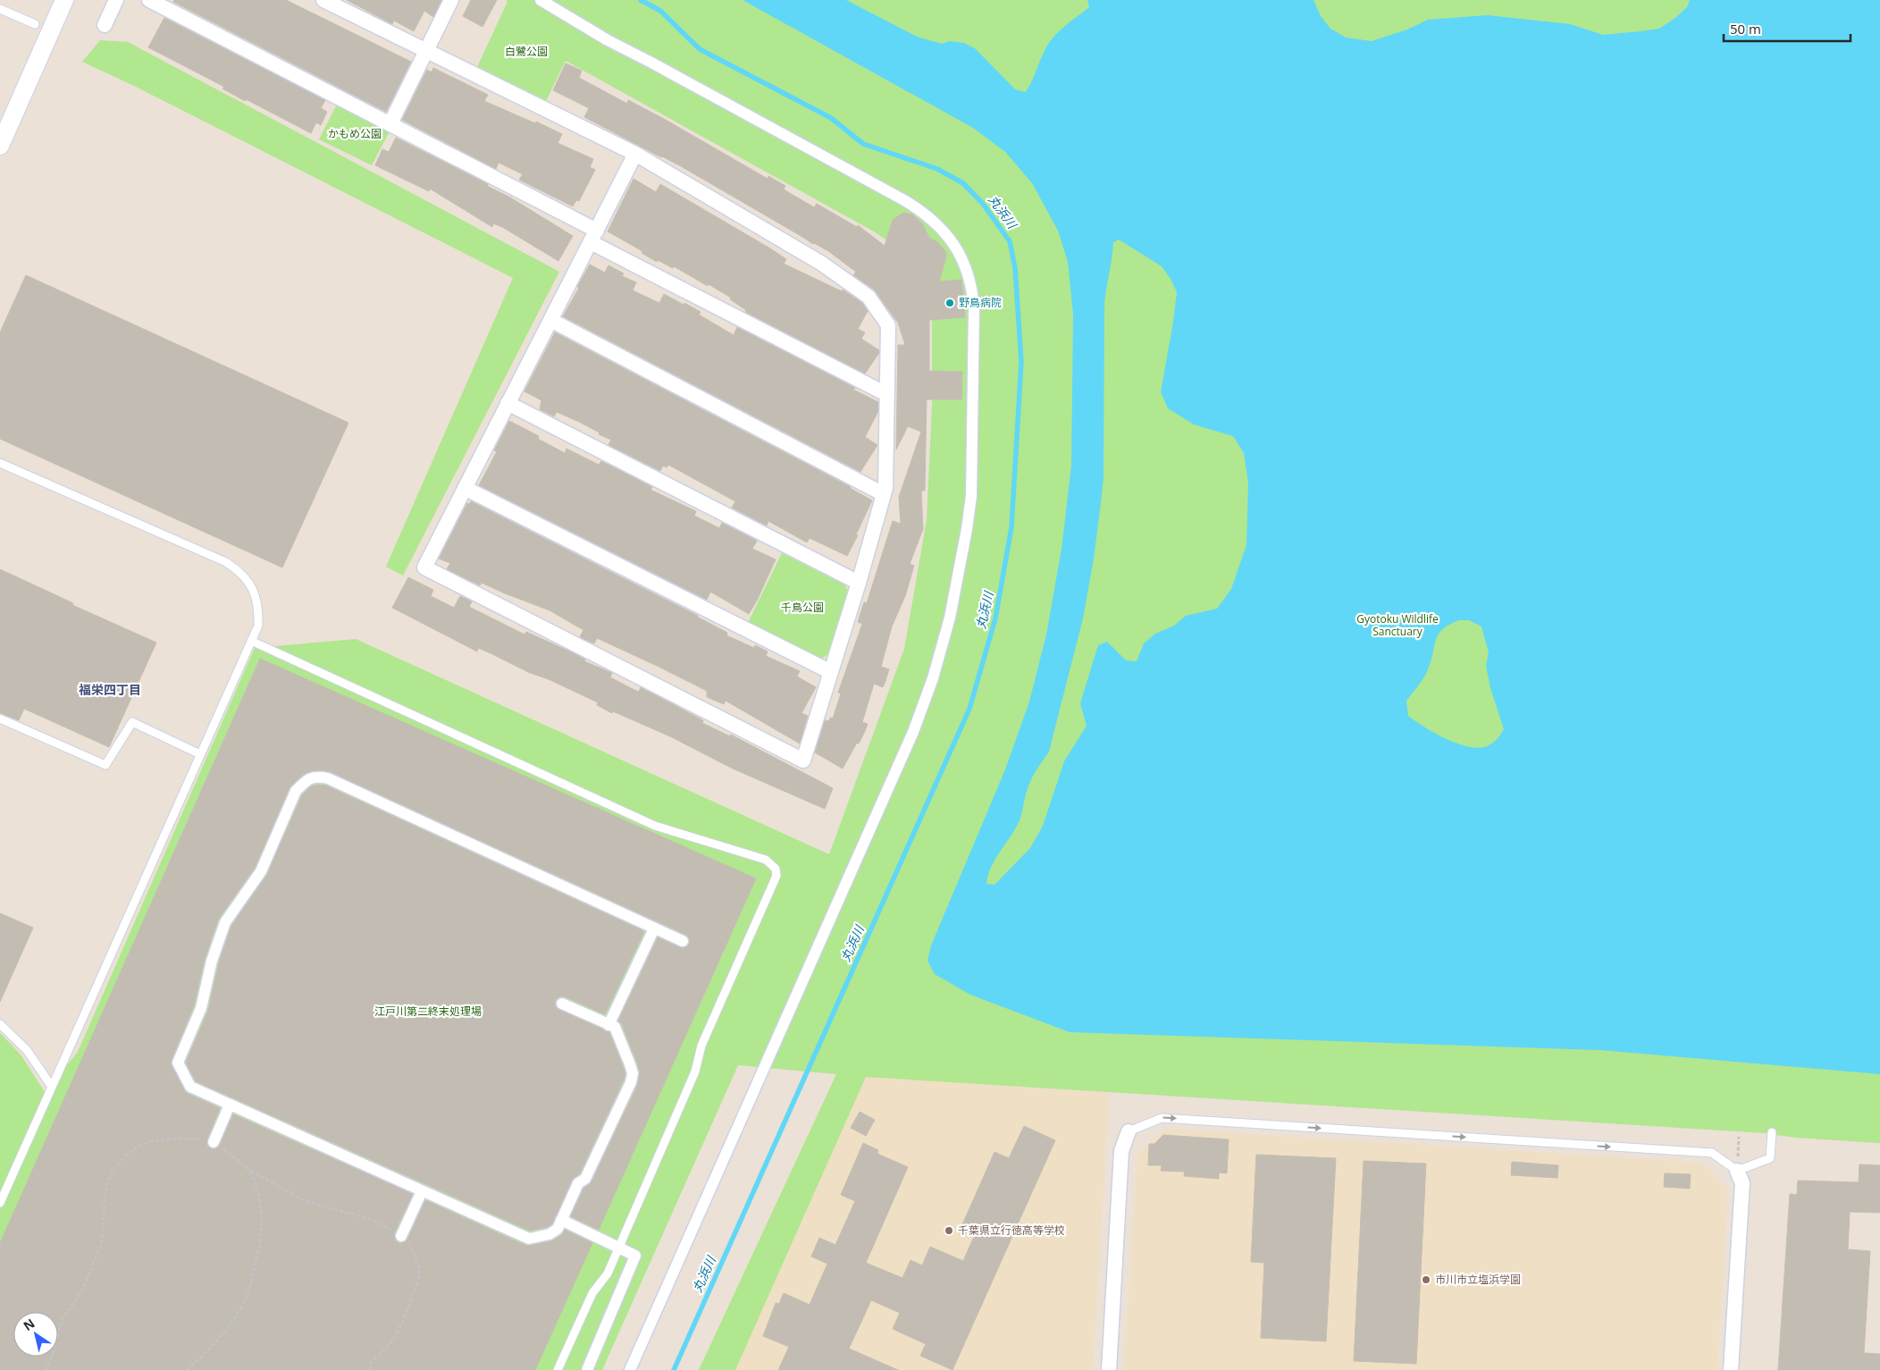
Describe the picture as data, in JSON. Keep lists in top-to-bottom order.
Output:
{
  "districts": ["福栄四丁目"],
  "water": ["丸浜川"],
  "parks": [
    "白鷺公園",
    "かもめ公園",
    "千鳥公園",
    "Gyotoku Wildlife Sanctuary",
    "江戸川第二終末処理場"
  ],
  "places": ["野鳥病院", "千葉県立行徳高等学校", "市川市立塩浜学園"],
  "scale_bar": "50 m",
  "north": "top left"
}
